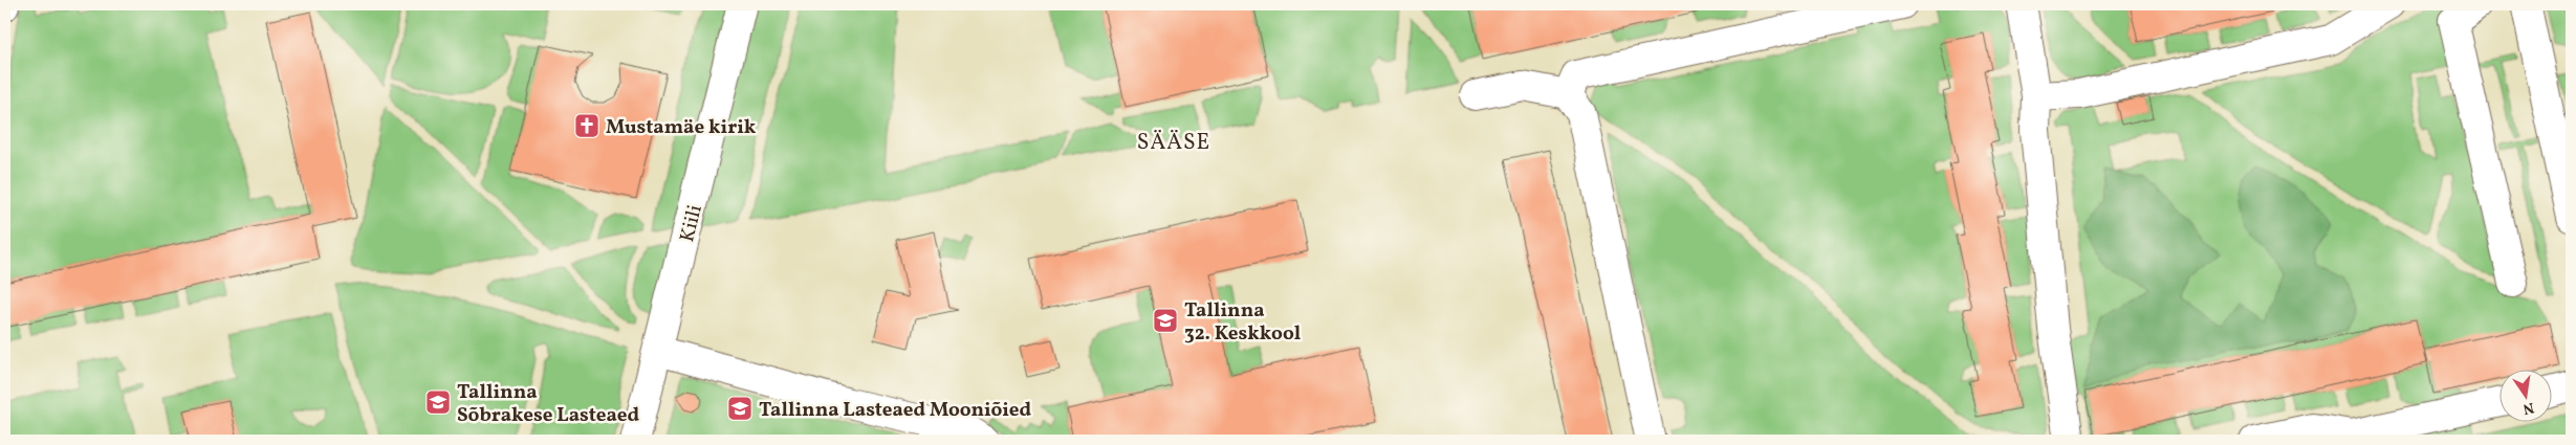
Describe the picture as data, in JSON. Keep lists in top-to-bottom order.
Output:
{
  "streets": {
    "street": ["Kiili"]
  },
  "districts": ["SÄÄSE"],
  "places": {
    "church": ["Mustamäe kirik"],
    "school or university": ["Tallinna 32. Keskkool", "Tallinna Sõbrakese Lasteaed", "Tallinna Lasteaed Mooniõied"]
  },
  "north": "bottom"
}
